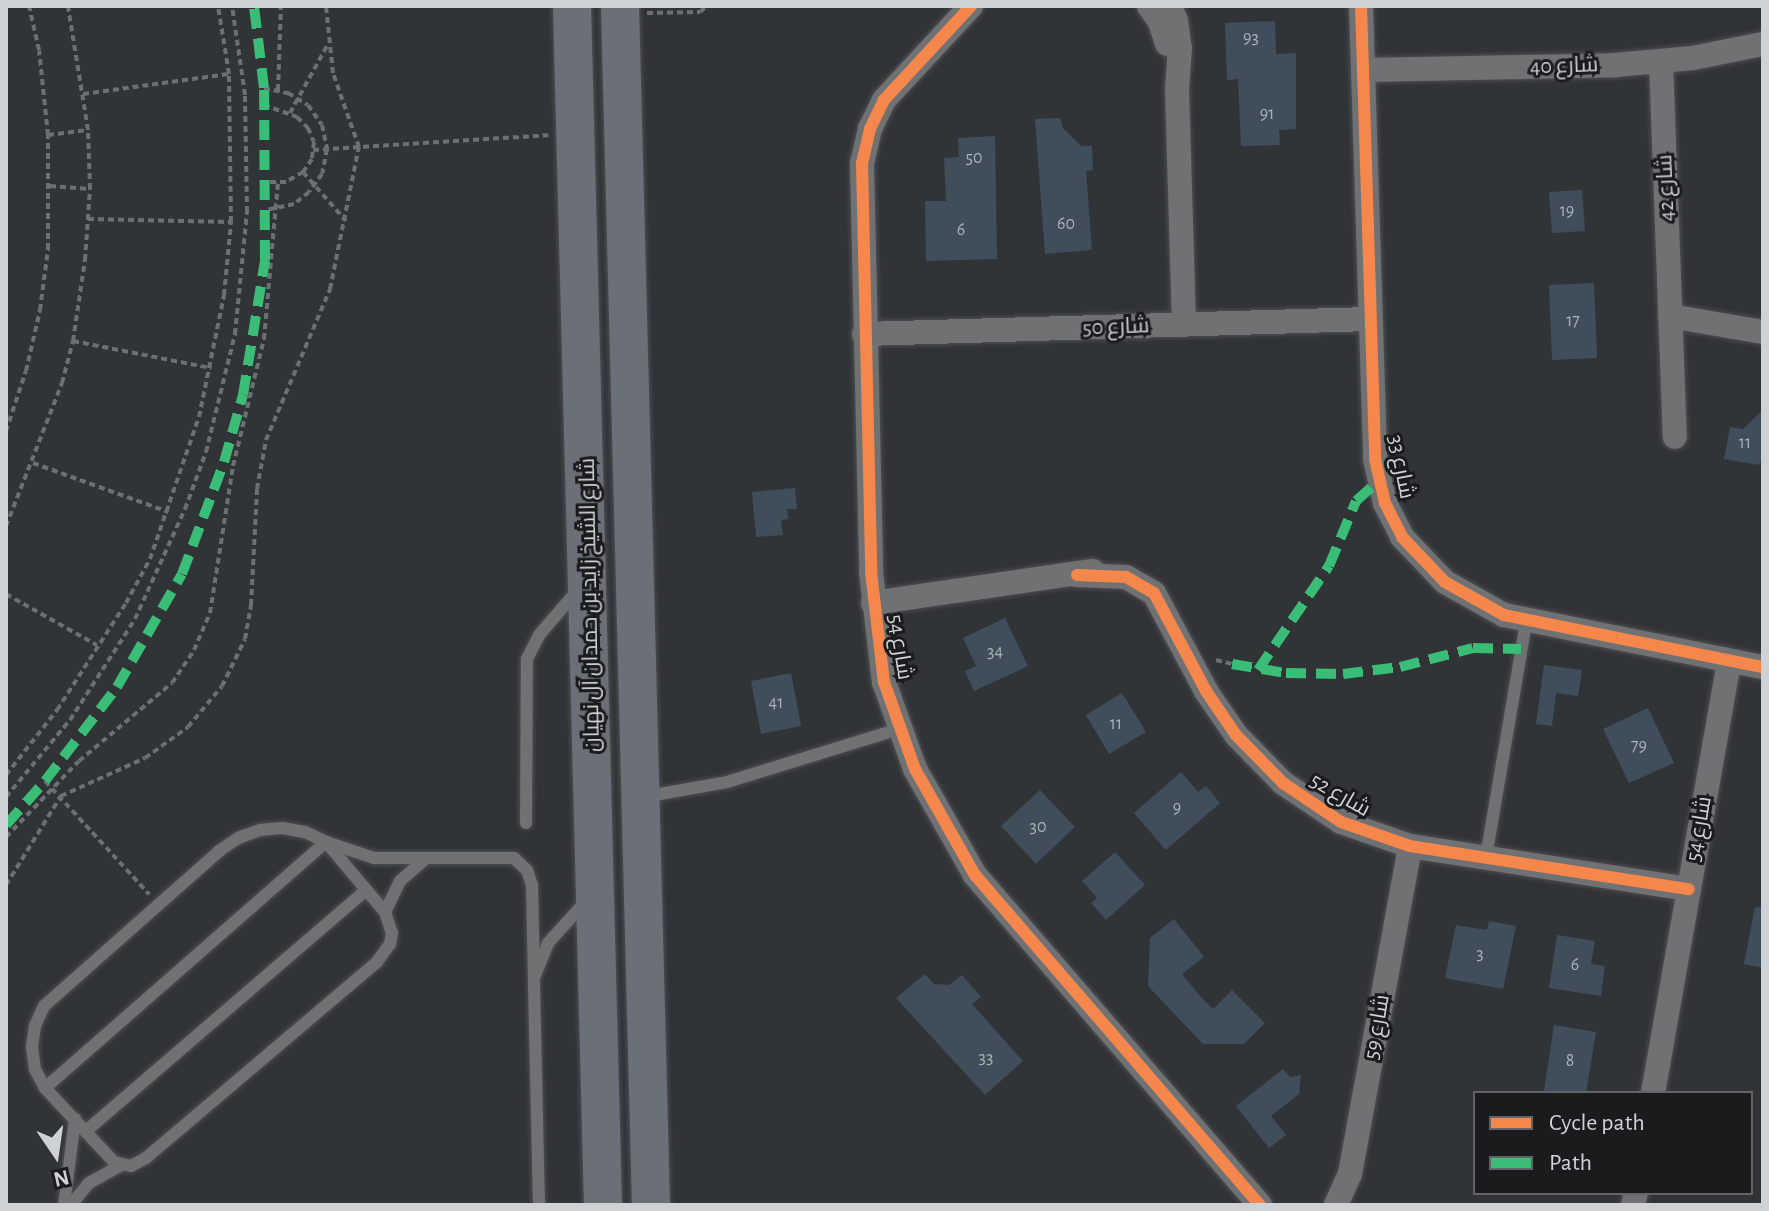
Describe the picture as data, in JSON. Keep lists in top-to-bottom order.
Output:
{
  "streets": {
    "main road": ["شارع الشيخ زايد بن حمدان آل نهيان"],
    "street": [
      "شارع 40",
      "شارع 42",
      "شارع 50",
      "شارع 33",
      "شارع 54",
      "شارع 52",
      "شارع 59"
    ]
  },
  "crossings": [
    ["شارع 40", "شارع 42"],
    ["شارع 40", "شارع 33"],
    ["شارع 50", "شارع 33"],
    ["شارع 50", "شارع 54"],
    ["شارع 33", "شارع 54"],
    ["شارع 54", "شارع 52"],
    ["شارع 52", "شارع 59"]
  ],
  "house_numbers": [
    "93",
    "91",
    "50",
    "19",
    "60",
    "6",
    "17",
    "11",
    "34",
    "41",
    "11",
    "79",
    "9",
    "30",
    "3",
    "6",
    "33",
    "8"
  ],
  "legend": ["Cycle path", "Path"],
  "north": "bottom"
}
